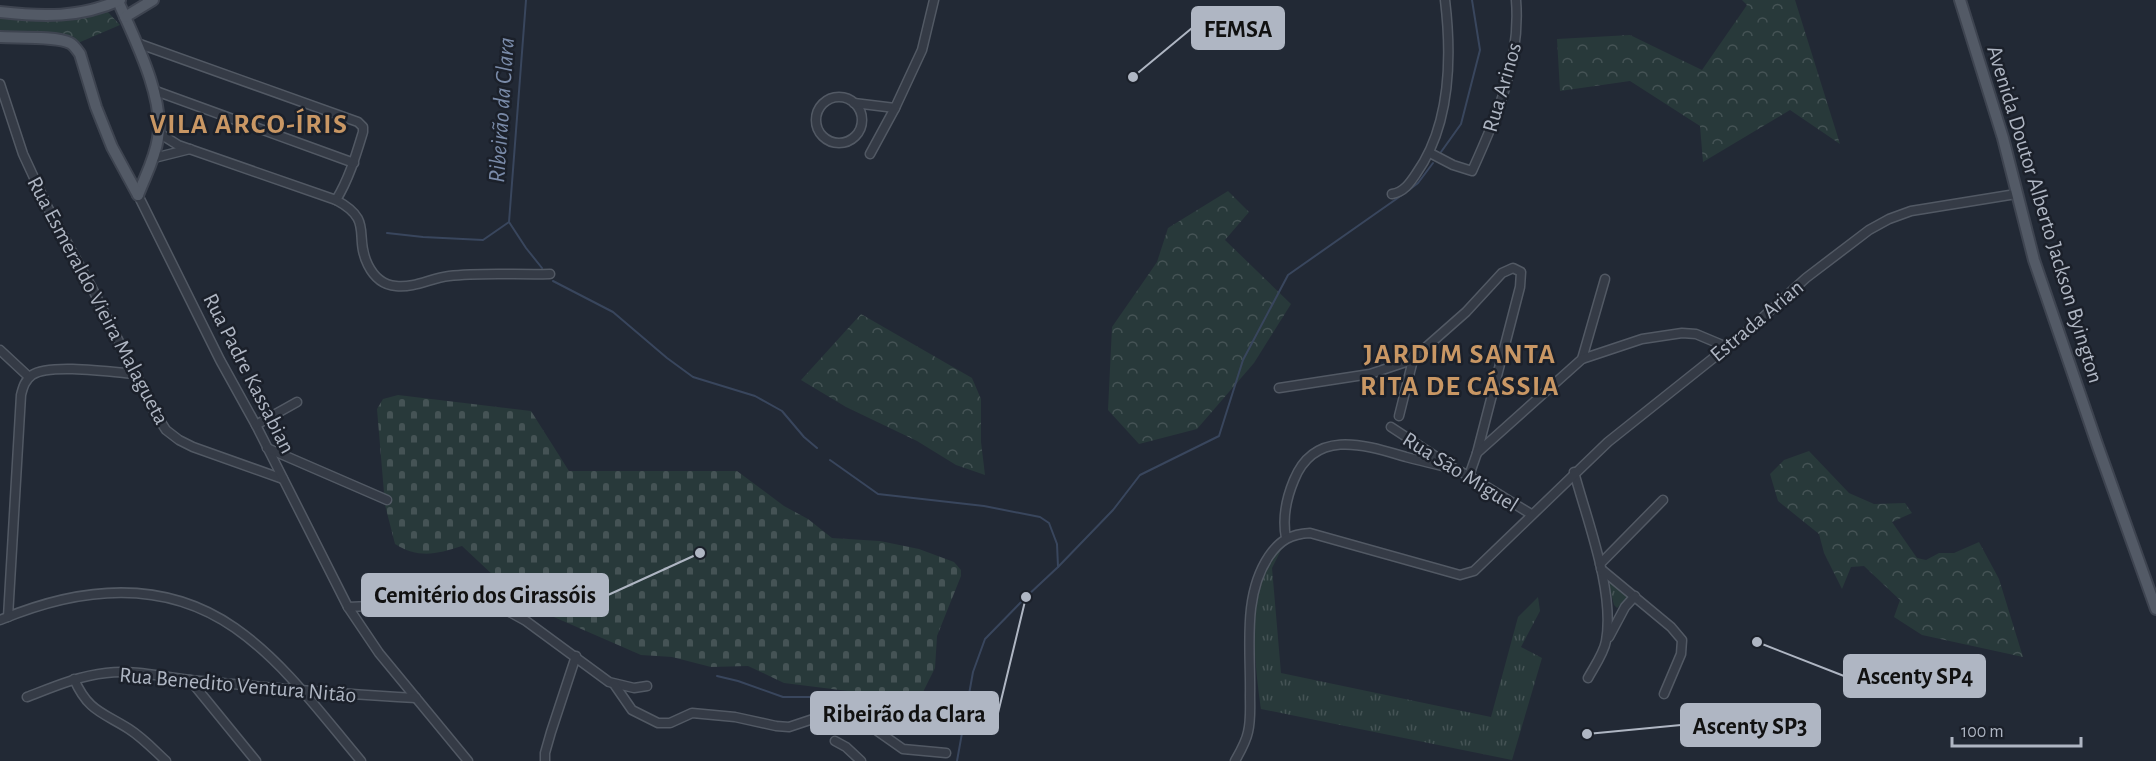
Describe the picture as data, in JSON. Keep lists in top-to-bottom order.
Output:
{
  "streets": {
    "main road": ["Avenida Doutor Alberto Jackson Byington", "Rua Padre Kassabian"],
    "street": [
      "Rua Arinos",
      "Rua Esmeraldo Vieira Malagueta",
      "Estrada Arian",
      "Rua São Miguel",
      "Rua Benedito Ventura Nitão"
    ]
  },
  "crossings": [
    ["Avenida Doutor Alberto Jackson Byington", "Estrada Arian"],
    ["Rua Esmeraldo Vieira Malagueta", "Rua Padre Kassabian"],
    ["Estrada Arian", "Rua São Miguel"],
    ["Rua Padre Kassabian", "Rua Benedito Ventura Nitão"]
  ],
  "districts": ["VILA ARCO-ÍRIS", "JARDIM SANTA RITA DE CÁSSIA"],
  "water": ["Ribeirão da Clara"],
  "places": [
    "FEMSA",
    "Cemitério dos Girassóis",
    "Ribeirão da Clara",
    "Ascenty SP4",
    "Ascenty SP3"
  ],
  "scale_bar": "100 m"
}
